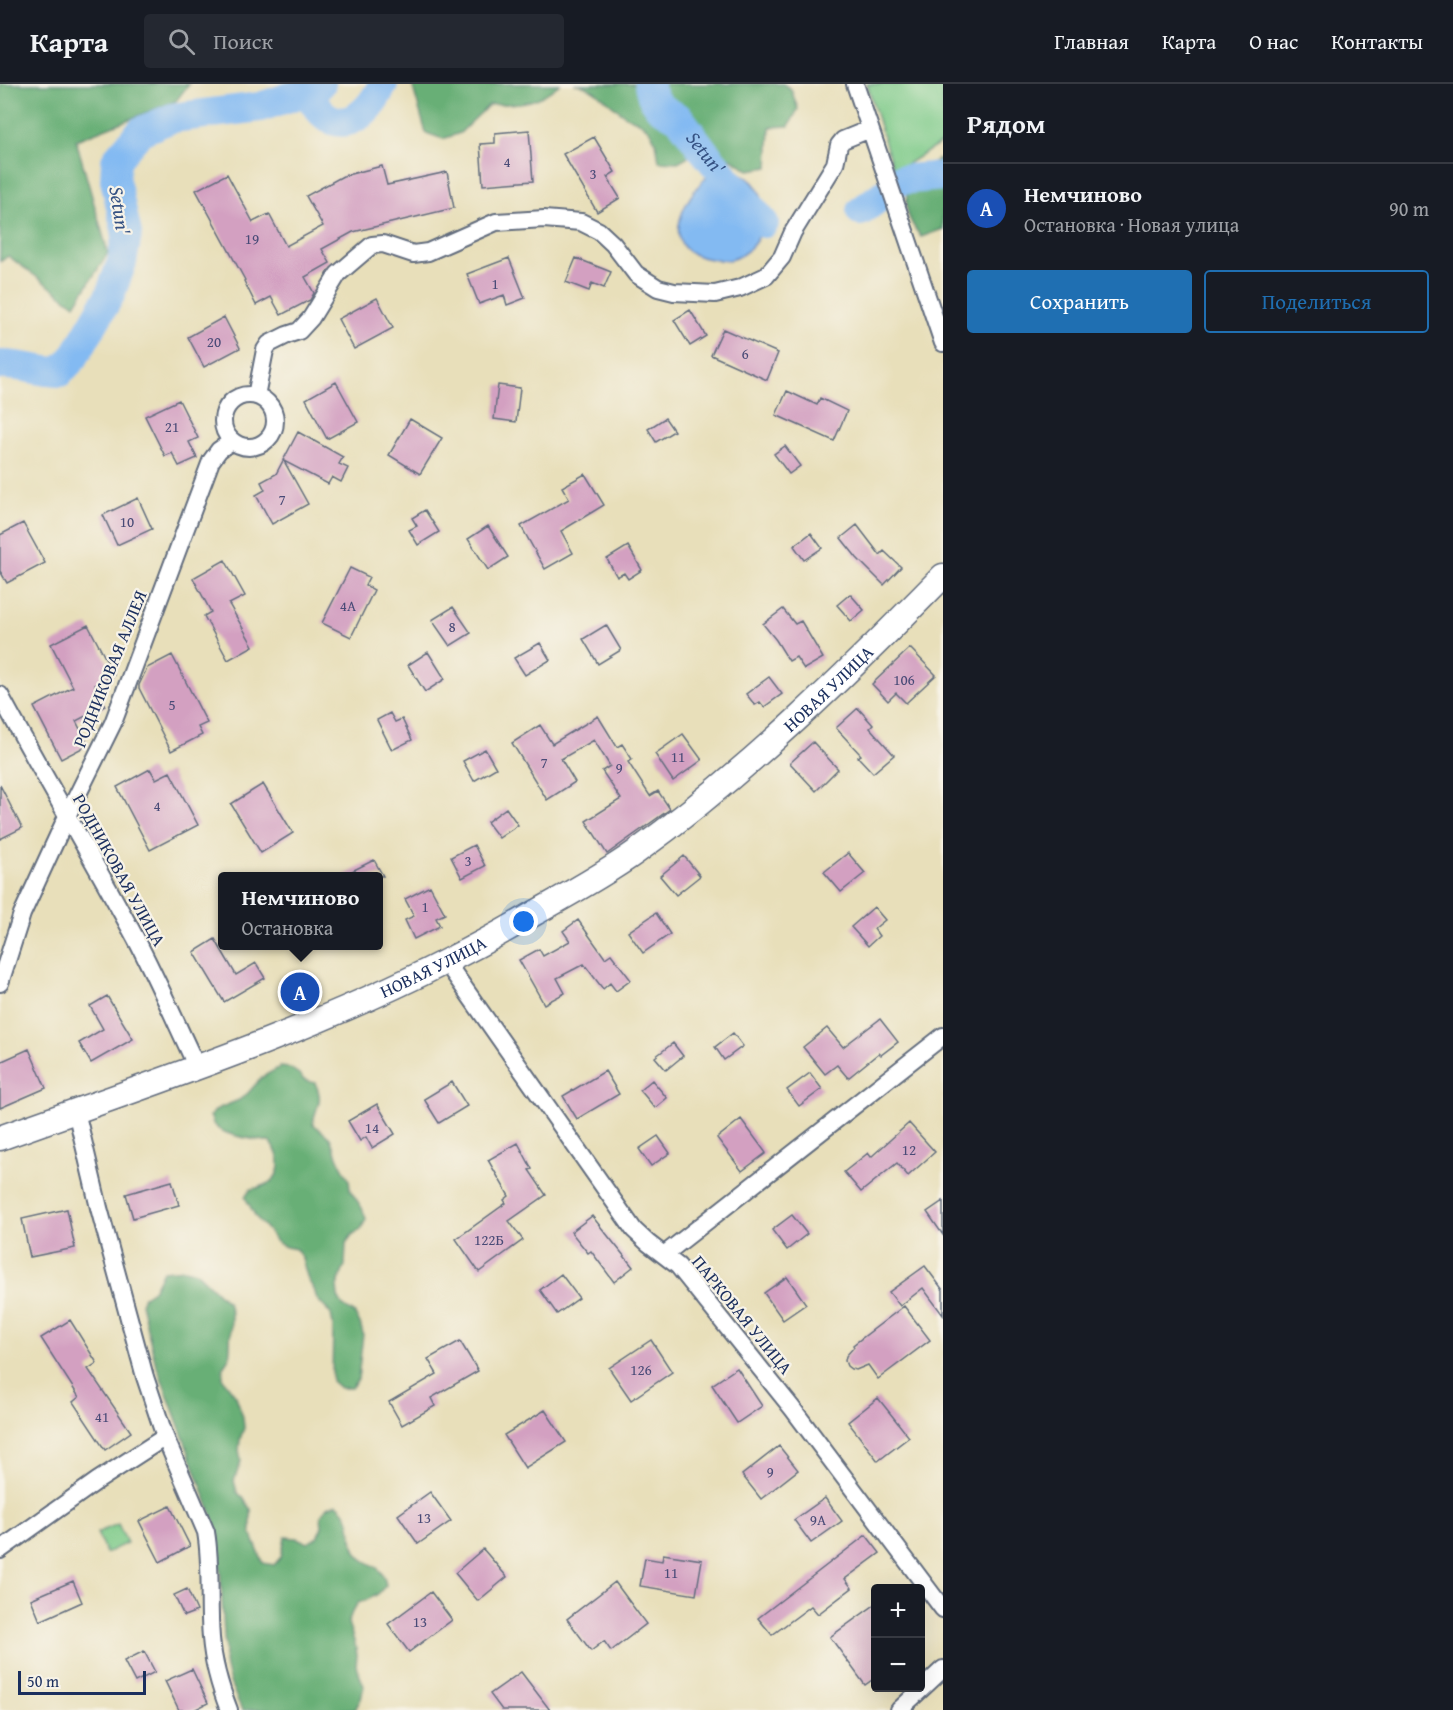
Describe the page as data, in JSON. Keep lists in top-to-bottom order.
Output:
{
  "streets": {
    "street": [
      "РОДНИКОВАЯ АЛЛЕЯ",
      "НОВАЯ УЛИЦА",
      "РОДНИКОВАЯ УЛИЦА",
      "ПАРКОВАЯ УЛИЦА"
    ]
  },
  "crossings": [
    ["РОДНИКОВАЯ АЛЛЕЯ", "РОДНИКОВАЯ УЛИЦА"],
    ["НОВАЯ УЛИЦА", "РОДНИКОВАЯ УЛИЦА"],
    ["НОВАЯ УЛИЦА", "ПАРКОВАЯ УЛИЦА"]
  ],
  "water": ["Setun'"],
  "house_numbers": [
    "4",
    "3",
    "19",
    "1",
    "20",
    "6",
    "21",
    "7",
    "10",
    "4А",
    "8",
    "106",
    "5",
    "11",
    "7",
    "9",
    "4",
    "3",
    "1",
    "14",
    "12",
    "122Б",
    "126",
    "41",
    "9",
    "13",
    "9А",
    "11",
    "13"
  ],
  "scale_bar": "50 m",
  "page": {
    "header": "Карта",
    "search": "Поиск",
    "nav": [
      "Главная",
      "Карта",
      "О нас",
      "Контакты"
    ],
    "heading": "Рядом",
    "list": [
      {
        "mark": "A",
        "name": "Немчиново",
        "note": "Остановка · Новая улица",
        "value": "90 m"
      }
    ],
    "buttons": ["Сохранить", "Поделиться"],
    "popup": ["Немчиново", "Остановка"],
    "pins": "A",
    "map_buttons": ["+", "−"],
    "scale": "50 m"
  }
}
